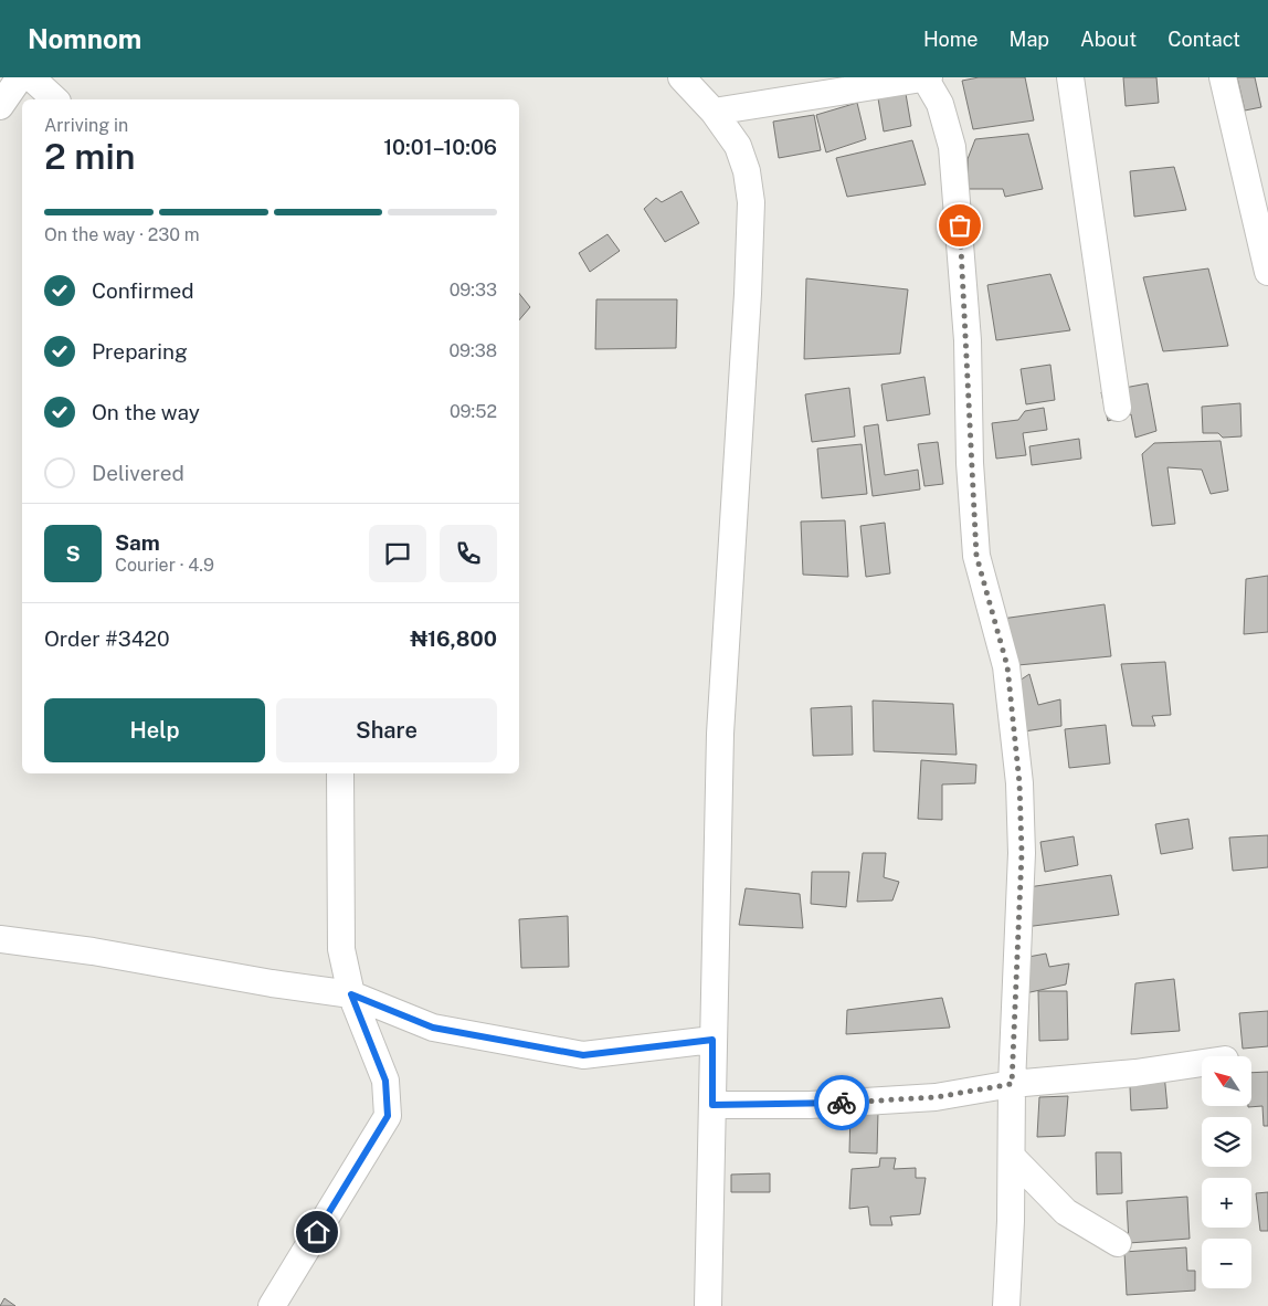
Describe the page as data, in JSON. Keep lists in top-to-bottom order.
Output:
{
  "north": "top left",
  "page": {
    "header": "Nomnom",
    "nav": [
      "Home",
      "Map",
      "About",
      "Contact"
    ],
    "heading": ["2 min", "Arriving in", "10:01–10:06"],
    "panel": [
      "Sam",
      "Courier · 4.9",
      "Order #3420",
      "₦16,800"
    ],
    "bar": "On the way · 230 m",
    "list": [
      ["Confirmed", "09:33"],
      ["Preparing", "09:38"],
      ["On the way", "09:52"],
      "Delivered"
    ],
    "round": "S",
    "buttons": ["Help", "Share"],
    "map_buttons": ["+", "−"]
  }
}
